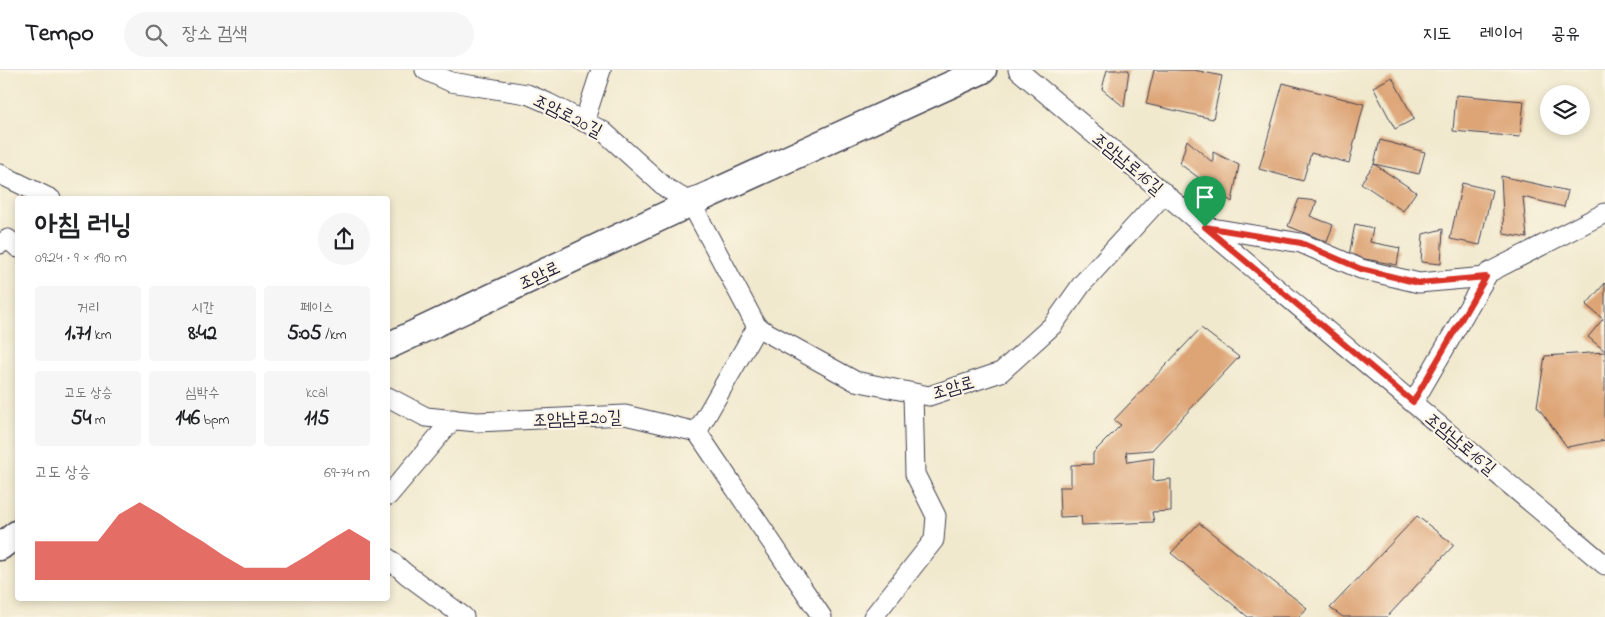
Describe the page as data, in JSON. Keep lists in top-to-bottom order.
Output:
{
  "streets": {
    "main road": ["조암로"],
    "street": ["조암로20길", "조암남로16길", "조암남로20길"]
  },
  "crossings": [
    ["조암로20길", "조암로"],
    ["조암남로16길", "조암로"]
  ],
  "page": {
    "header": "Tempo",
    "search": "장소 검색",
    "nav": ["지도", "레이어", "공유"],
    "heading": ["아침 러닝", "09:24 · 9 × 190 m"],
    "stats": [
      ["거리", "1.71 km"],
      ["시간", "8:42"],
      ["페이스", "5:05 /km"],
      ["고도 상승", "54 m"],
      ["심박수", "146 bpm"],
      ["kcal", "115"]
    ],
    "chart": ["고도 상승", "69–74 m"]
  }
}
